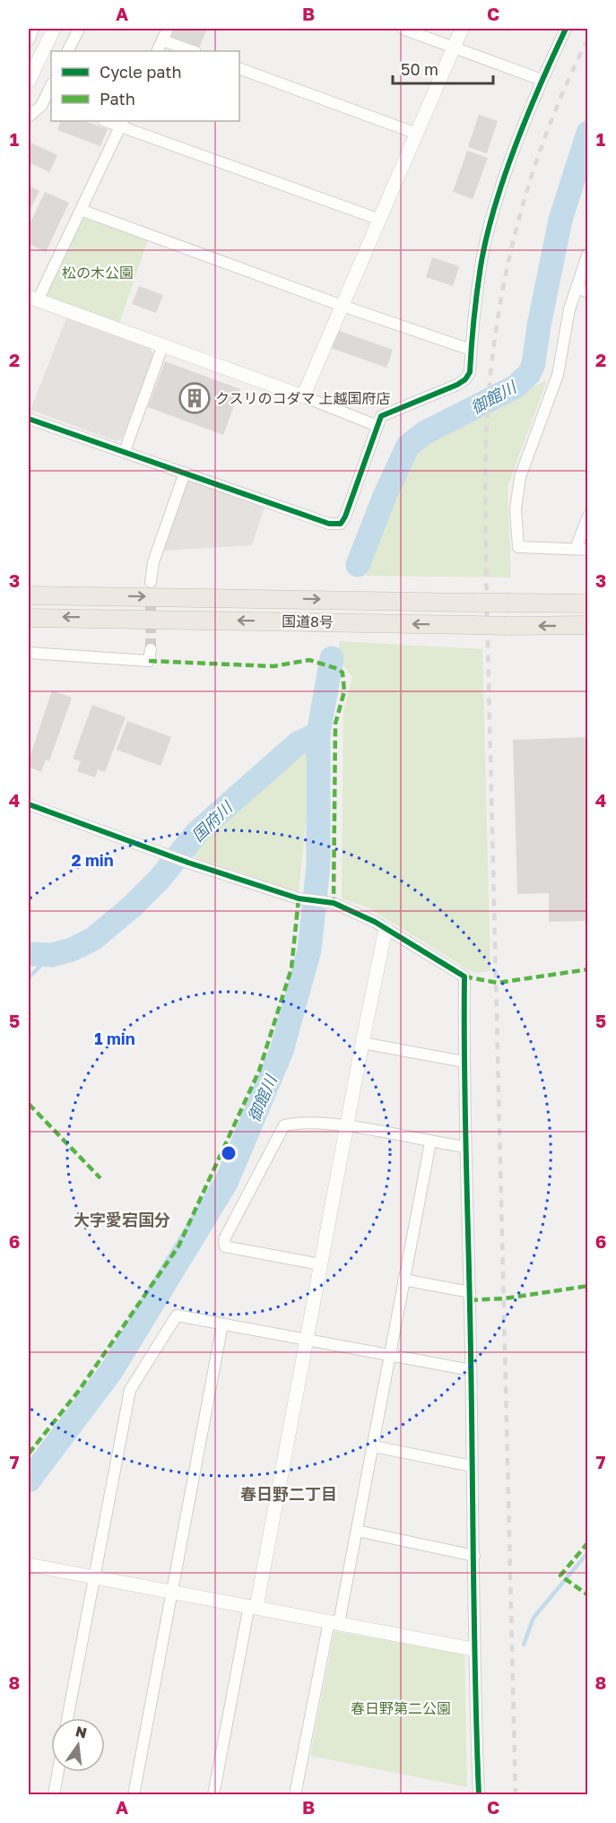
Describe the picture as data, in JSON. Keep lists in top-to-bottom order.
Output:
{
  "streets": {
    "highway": ["国道8号"]
  },
  "districts": ["大字愛宕国分", "春日野二丁目"],
  "water": ["御館川", "国府川"],
  "parks": ["松の木公園", "春日野第二公園"],
  "places": {
    "building": ["クスリのコダマ 上越国府店"]
  },
  "legend": ["Cycle path", "Path"],
  "scale_bar": "50 m",
  "north": "top",
  "grid": {
    "columns": ["A", "B", "C"],
    "rows": [
      "1",
      "2",
      "3",
      "4",
      "5",
      "6",
      "7",
      "8"
    ]
  },
  "rings": ["2 min", "1 min"]
}
